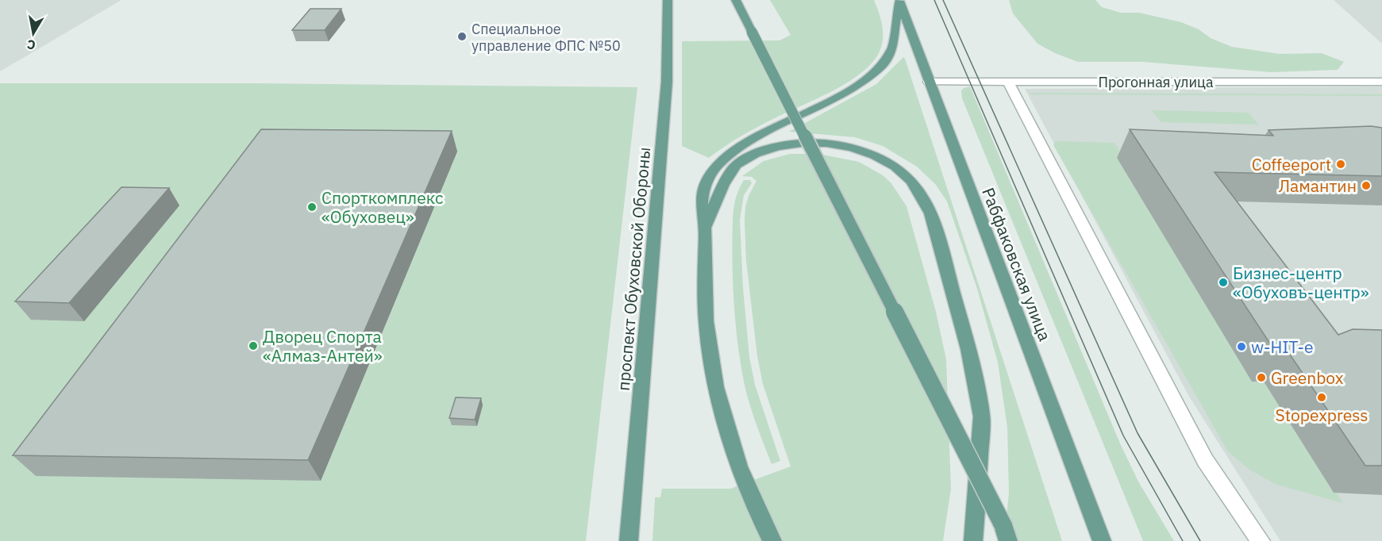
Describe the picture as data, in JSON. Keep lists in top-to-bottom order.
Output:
{
  "streets": {
    "main road": ["Рабфаковская улица", "проспект Обуховской Обороны"],
    "street": ["Прогонная улица"]
  },
  "crossings": [
    ["Прогонная улица", "Рабфаковская улица"]
  ],
  "places": [
    "Специальное управление ФПС №50",
    "Coffeeport",
    "Ламантин",
    "Спорткомплекс «Обуховец»",
    "Бизнес-центр «Обуховъ-центр»",
    "Дворец Спорта «Алмаз-Антей»",
    "w-HIT-e",
    "Greenbox",
    "Stopexpress"
  ],
  "north": "bottom"
}
